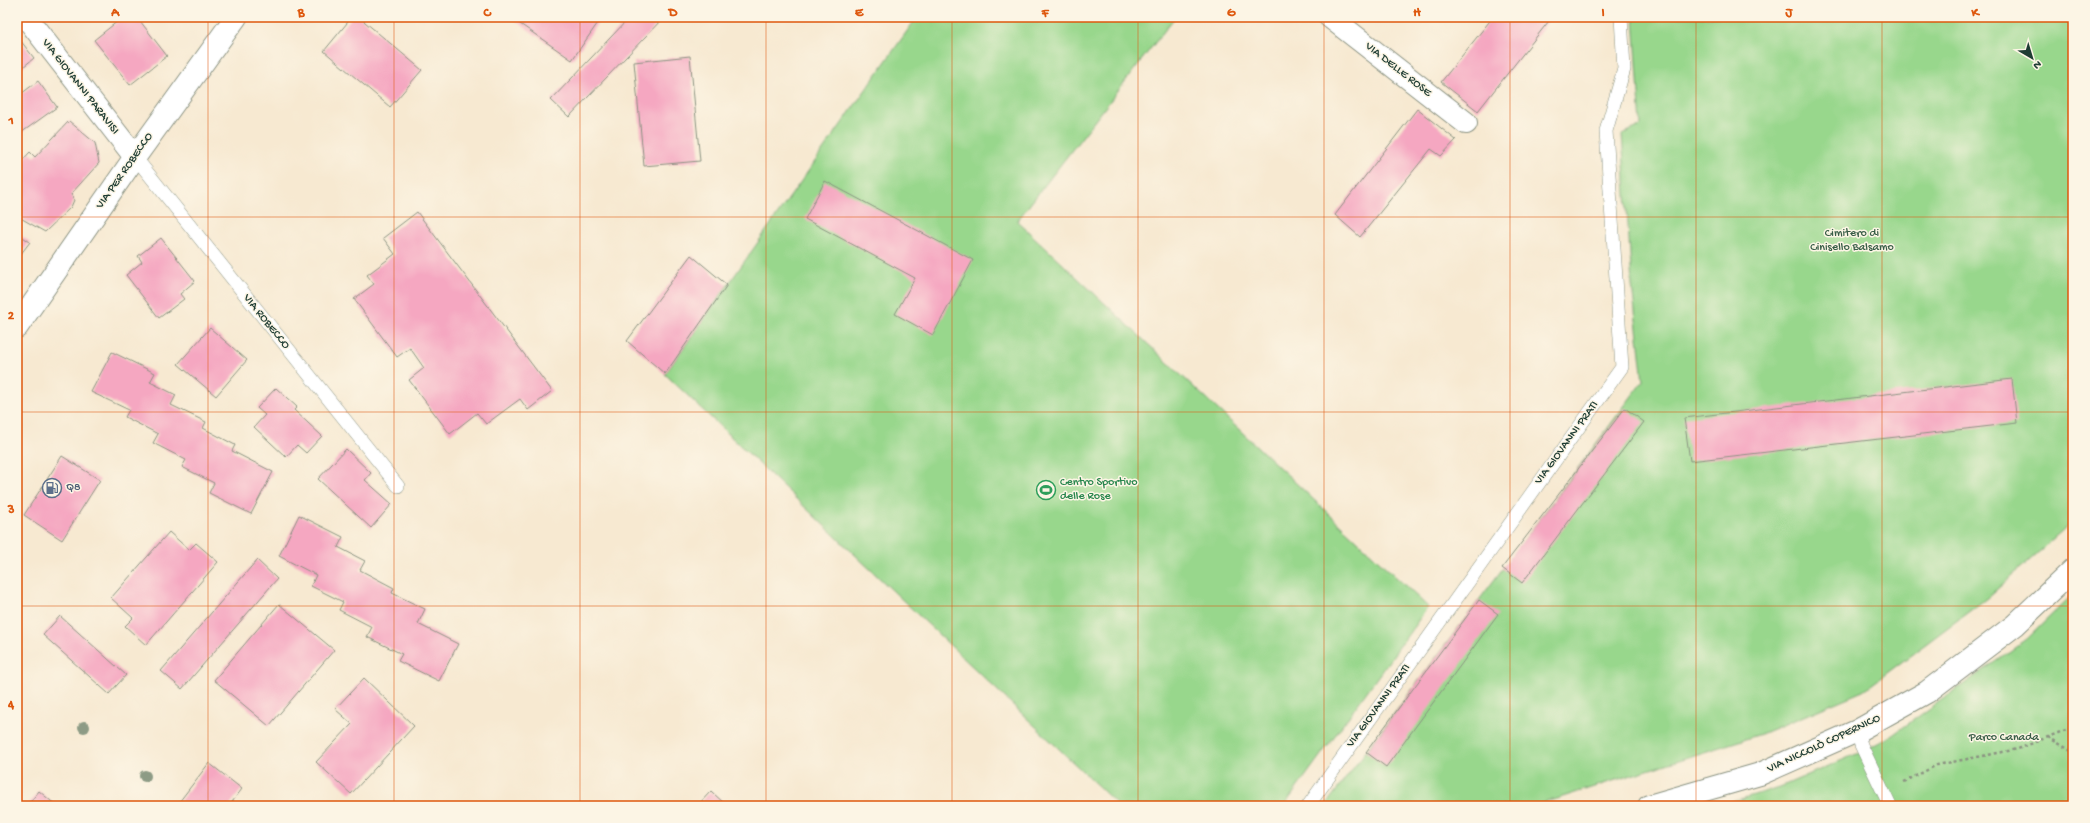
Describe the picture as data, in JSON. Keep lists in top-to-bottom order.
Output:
{
  "streets": {
    "street": [
      "VIA DELLE ROSE",
      "VIA GIOVANNI PARAVISI",
      "VIA PER ROBECCO",
      "VIA NICCOLÒ COPERNICO"
    ],
    "lane": ["VIA ROBECCO", "VIA GIOVANNI PRATI"]
  },
  "crossings": [
    ["VIA GIOVANNI PARAVISI", "VIA PER ROBECCO"],
    ["VIA GIOVANNI PARAVISI", "VIA ROBECCO"],
    ["VIA PER ROBECCO", "VIA ROBECCO"]
  ],
  "parks": ["Cimitero di Cinisello Balsamo", "Parco Canada"],
  "places": {
    "fuel station": ["Q8"],
    "sports": ["Centro Sportivo delle Rose"]
  },
  "north": "bottom right",
  "grid": {
    "columns": [
      "A",
      "B",
      "C",
      "D",
      "E",
      "F",
      "G",
      "H",
      "I",
      "J",
      "K"
    ],
    "rows": [
      "1",
      "2",
      "3",
      "4"
    ]
  }
}
